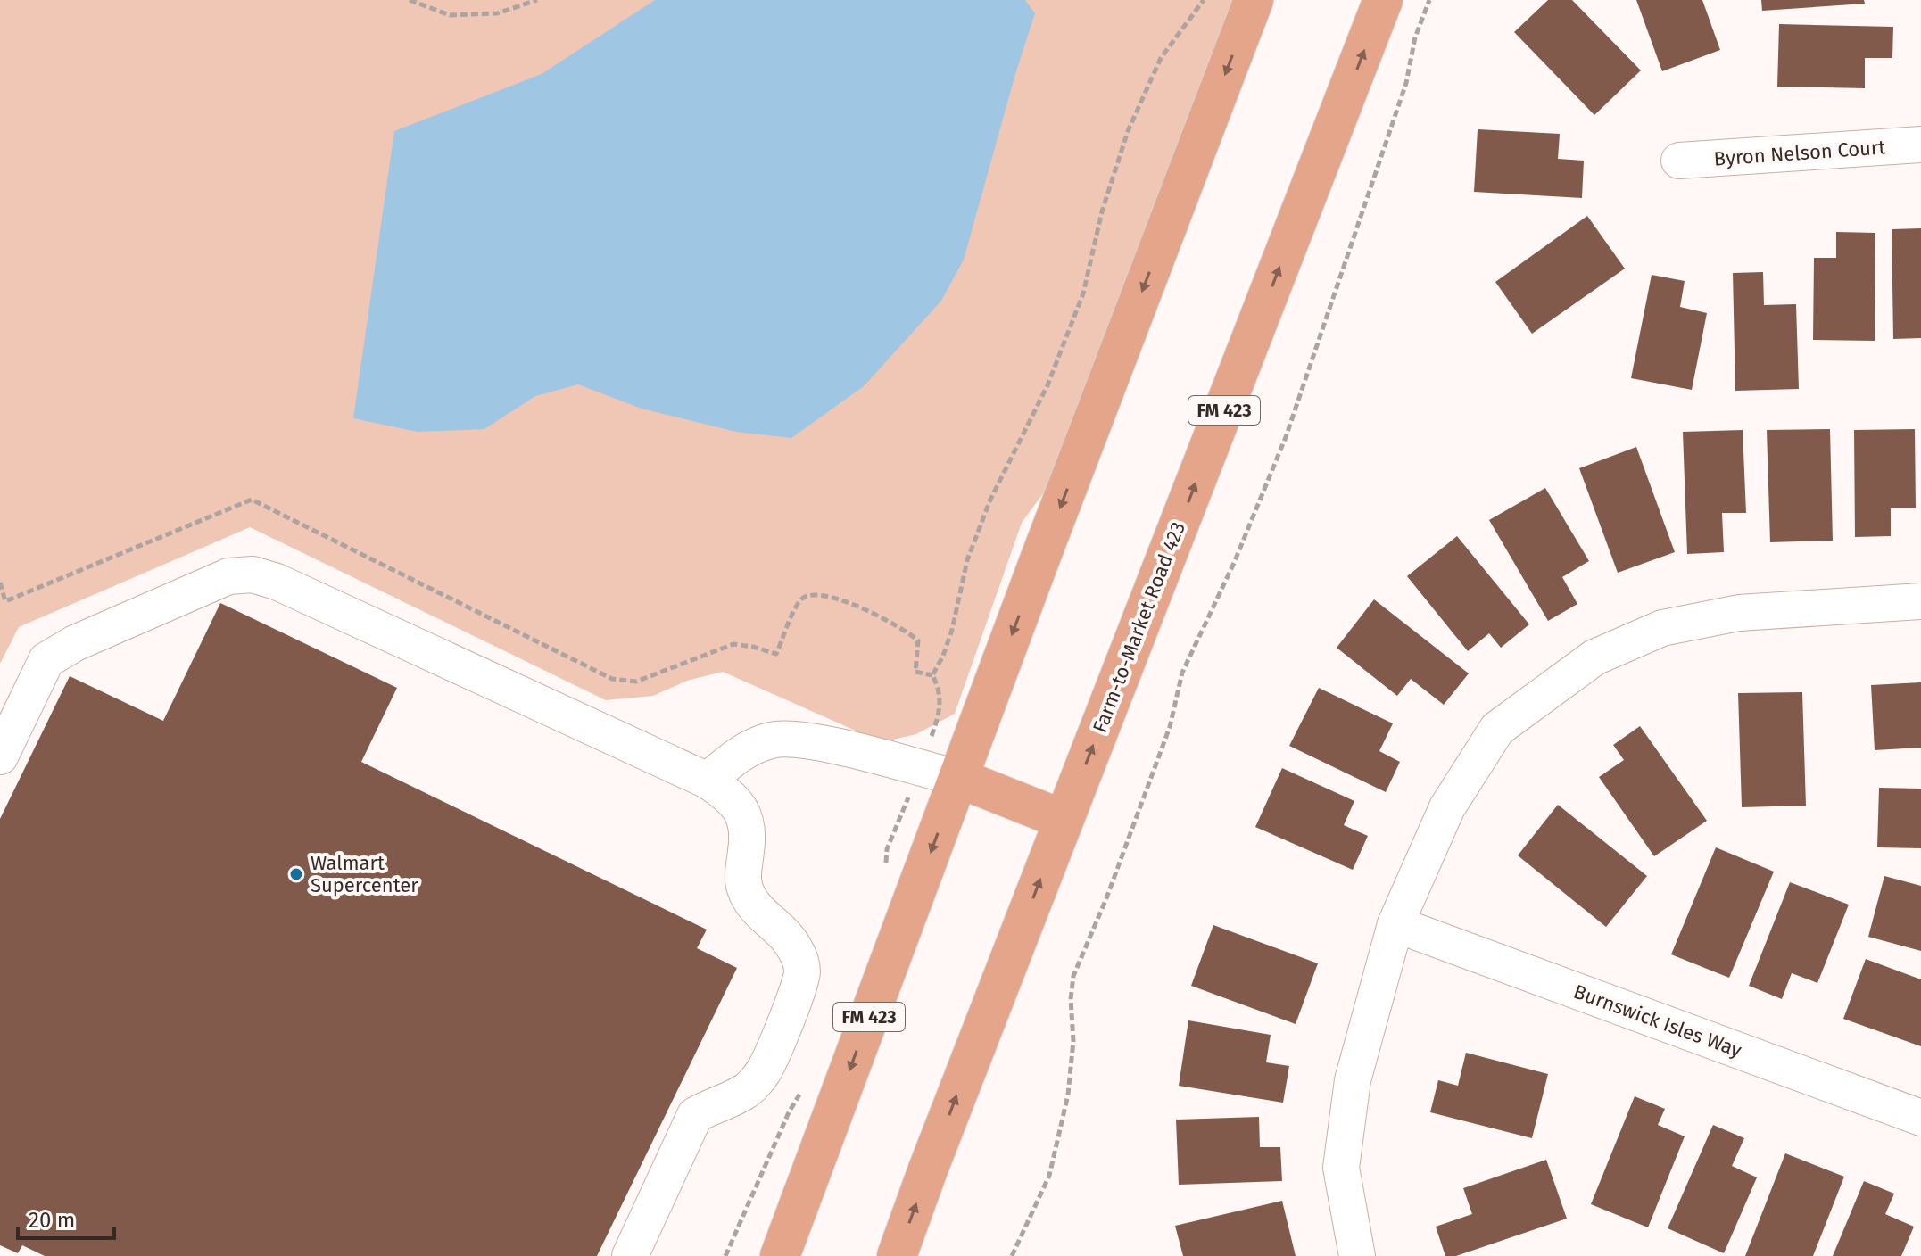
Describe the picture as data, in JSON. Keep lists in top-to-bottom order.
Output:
{
  "streets": {
    "main road": ["FM 423", "Farm-to-Market Road 423"],
    "street": ["Byron Nelson Court", "Burnswick Isles Way"]
  },
  "places": ["Walmart Supercenter"],
  "scale_bar": "20 m"
}
